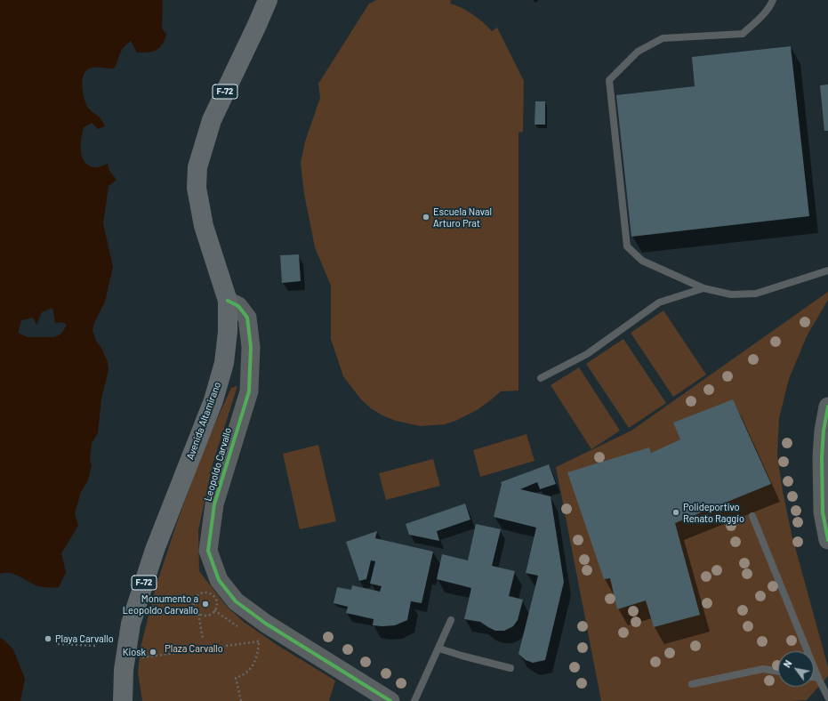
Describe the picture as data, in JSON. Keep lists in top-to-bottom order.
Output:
{
  "streets": {
    "main road": ["F-72", "Avenida Altamirano"],
    "street": ["Leopoldo Carvallo"]
  },
  "crossings": [
    ["Avenida Altamirano", "Leopoldo Carvallo"]
  ],
  "parks": ["Plaza Carvallo"],
  "places": [
    "Escuela Naval Arturo Prat",
    "Polideportivo Renato Raggio",
    "Monumento a Leopoldo Carvallo",
    "Playa Carvallo",
    "Kiosk"
  ],
  "north": "top left"
}
